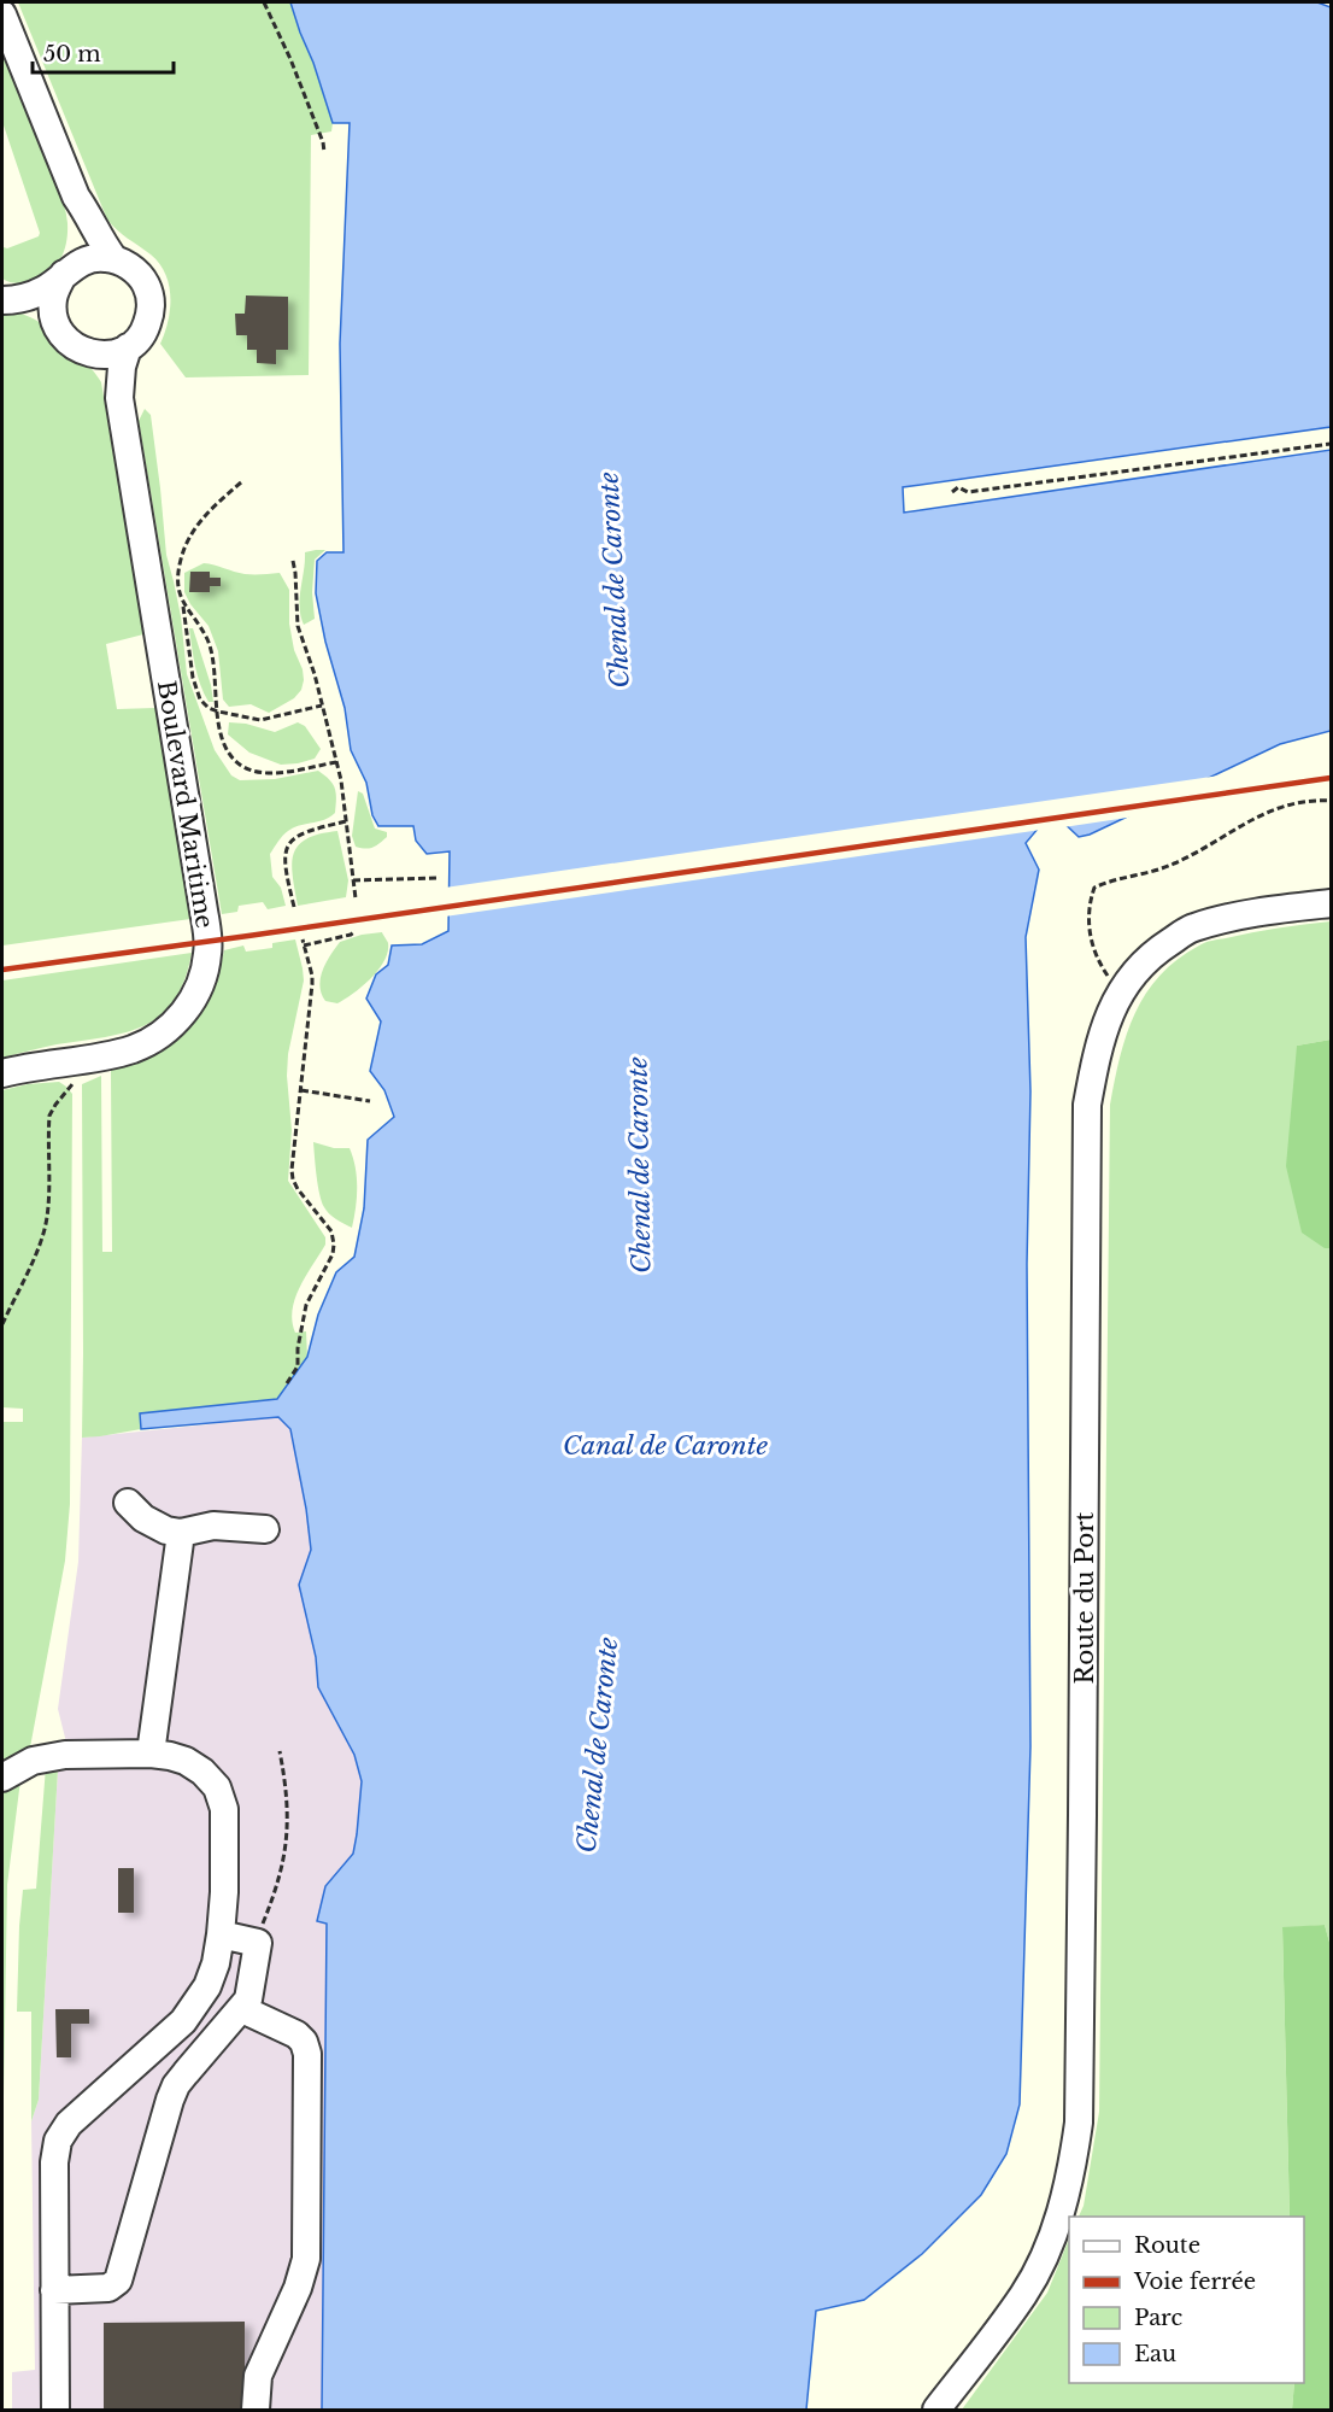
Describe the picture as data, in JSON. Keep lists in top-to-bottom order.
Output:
{
  "streets": {
    "street": ["Boulevard Maritime", "Route du Port"]
  },
  "water": ["Chenal de Caronte", "Canal de Caronte"],
  "legend": [
    "Route",
    "Voie ferrée",
    "Parc",
    "Eau"
  ],
  "scale_bar": "50 m"
}
